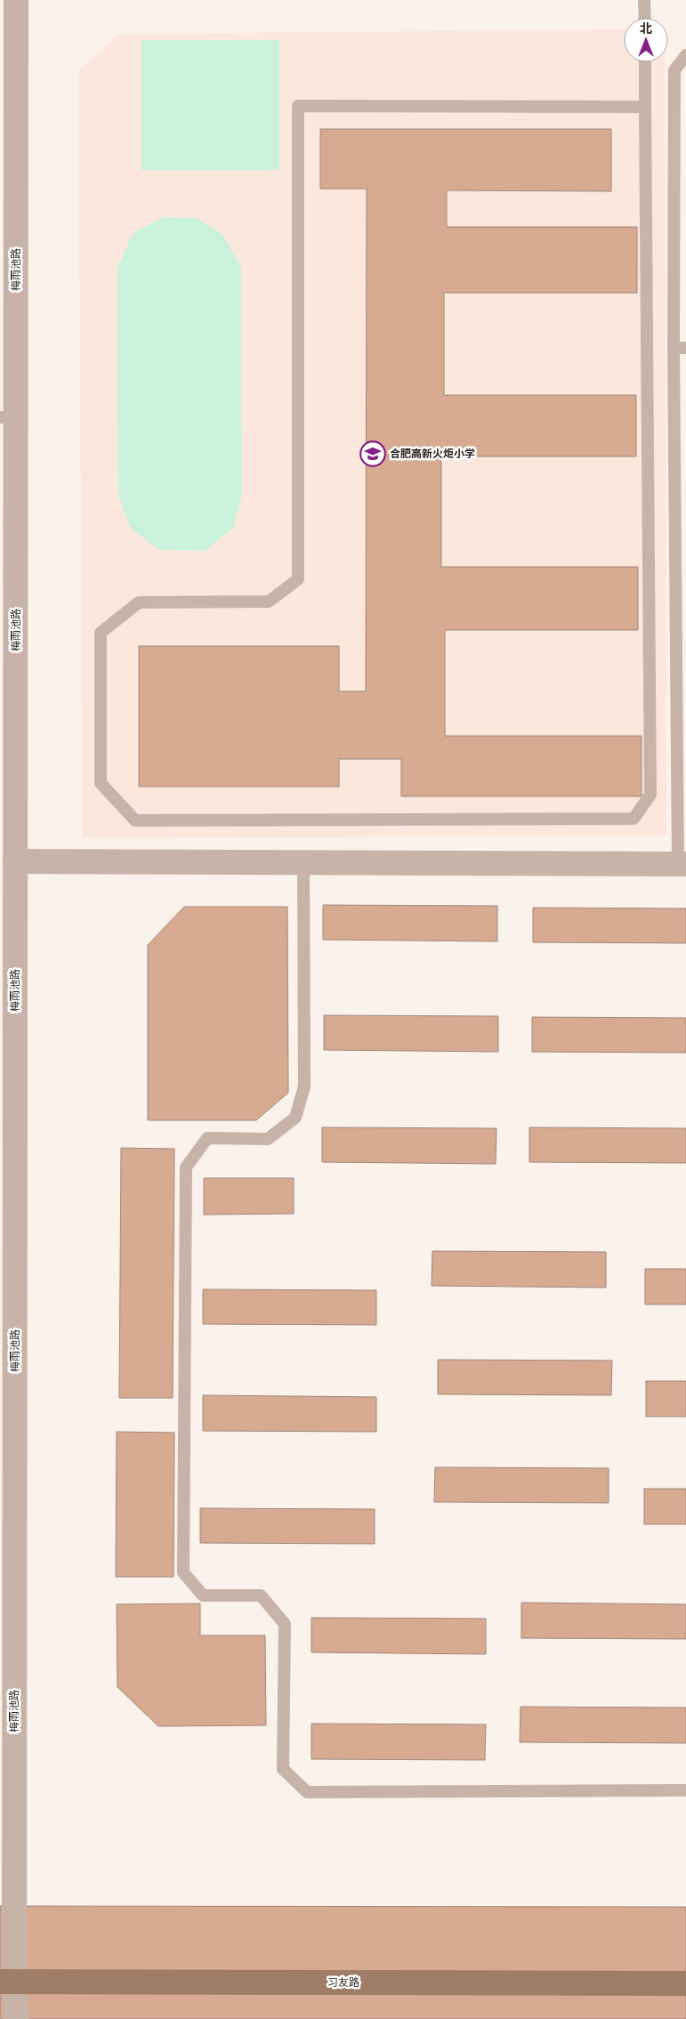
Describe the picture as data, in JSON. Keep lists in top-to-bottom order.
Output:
{
  "streets": {
    "main road": ["习友路"],
    "street": ["梅雨池路"]
  },
  "crossings": [
    ["梅雨池路", "习友路"]
  ],
  "places": {
    "school or university": ["合肥高新火炬小学"]
  },
  "north": "top"
}
